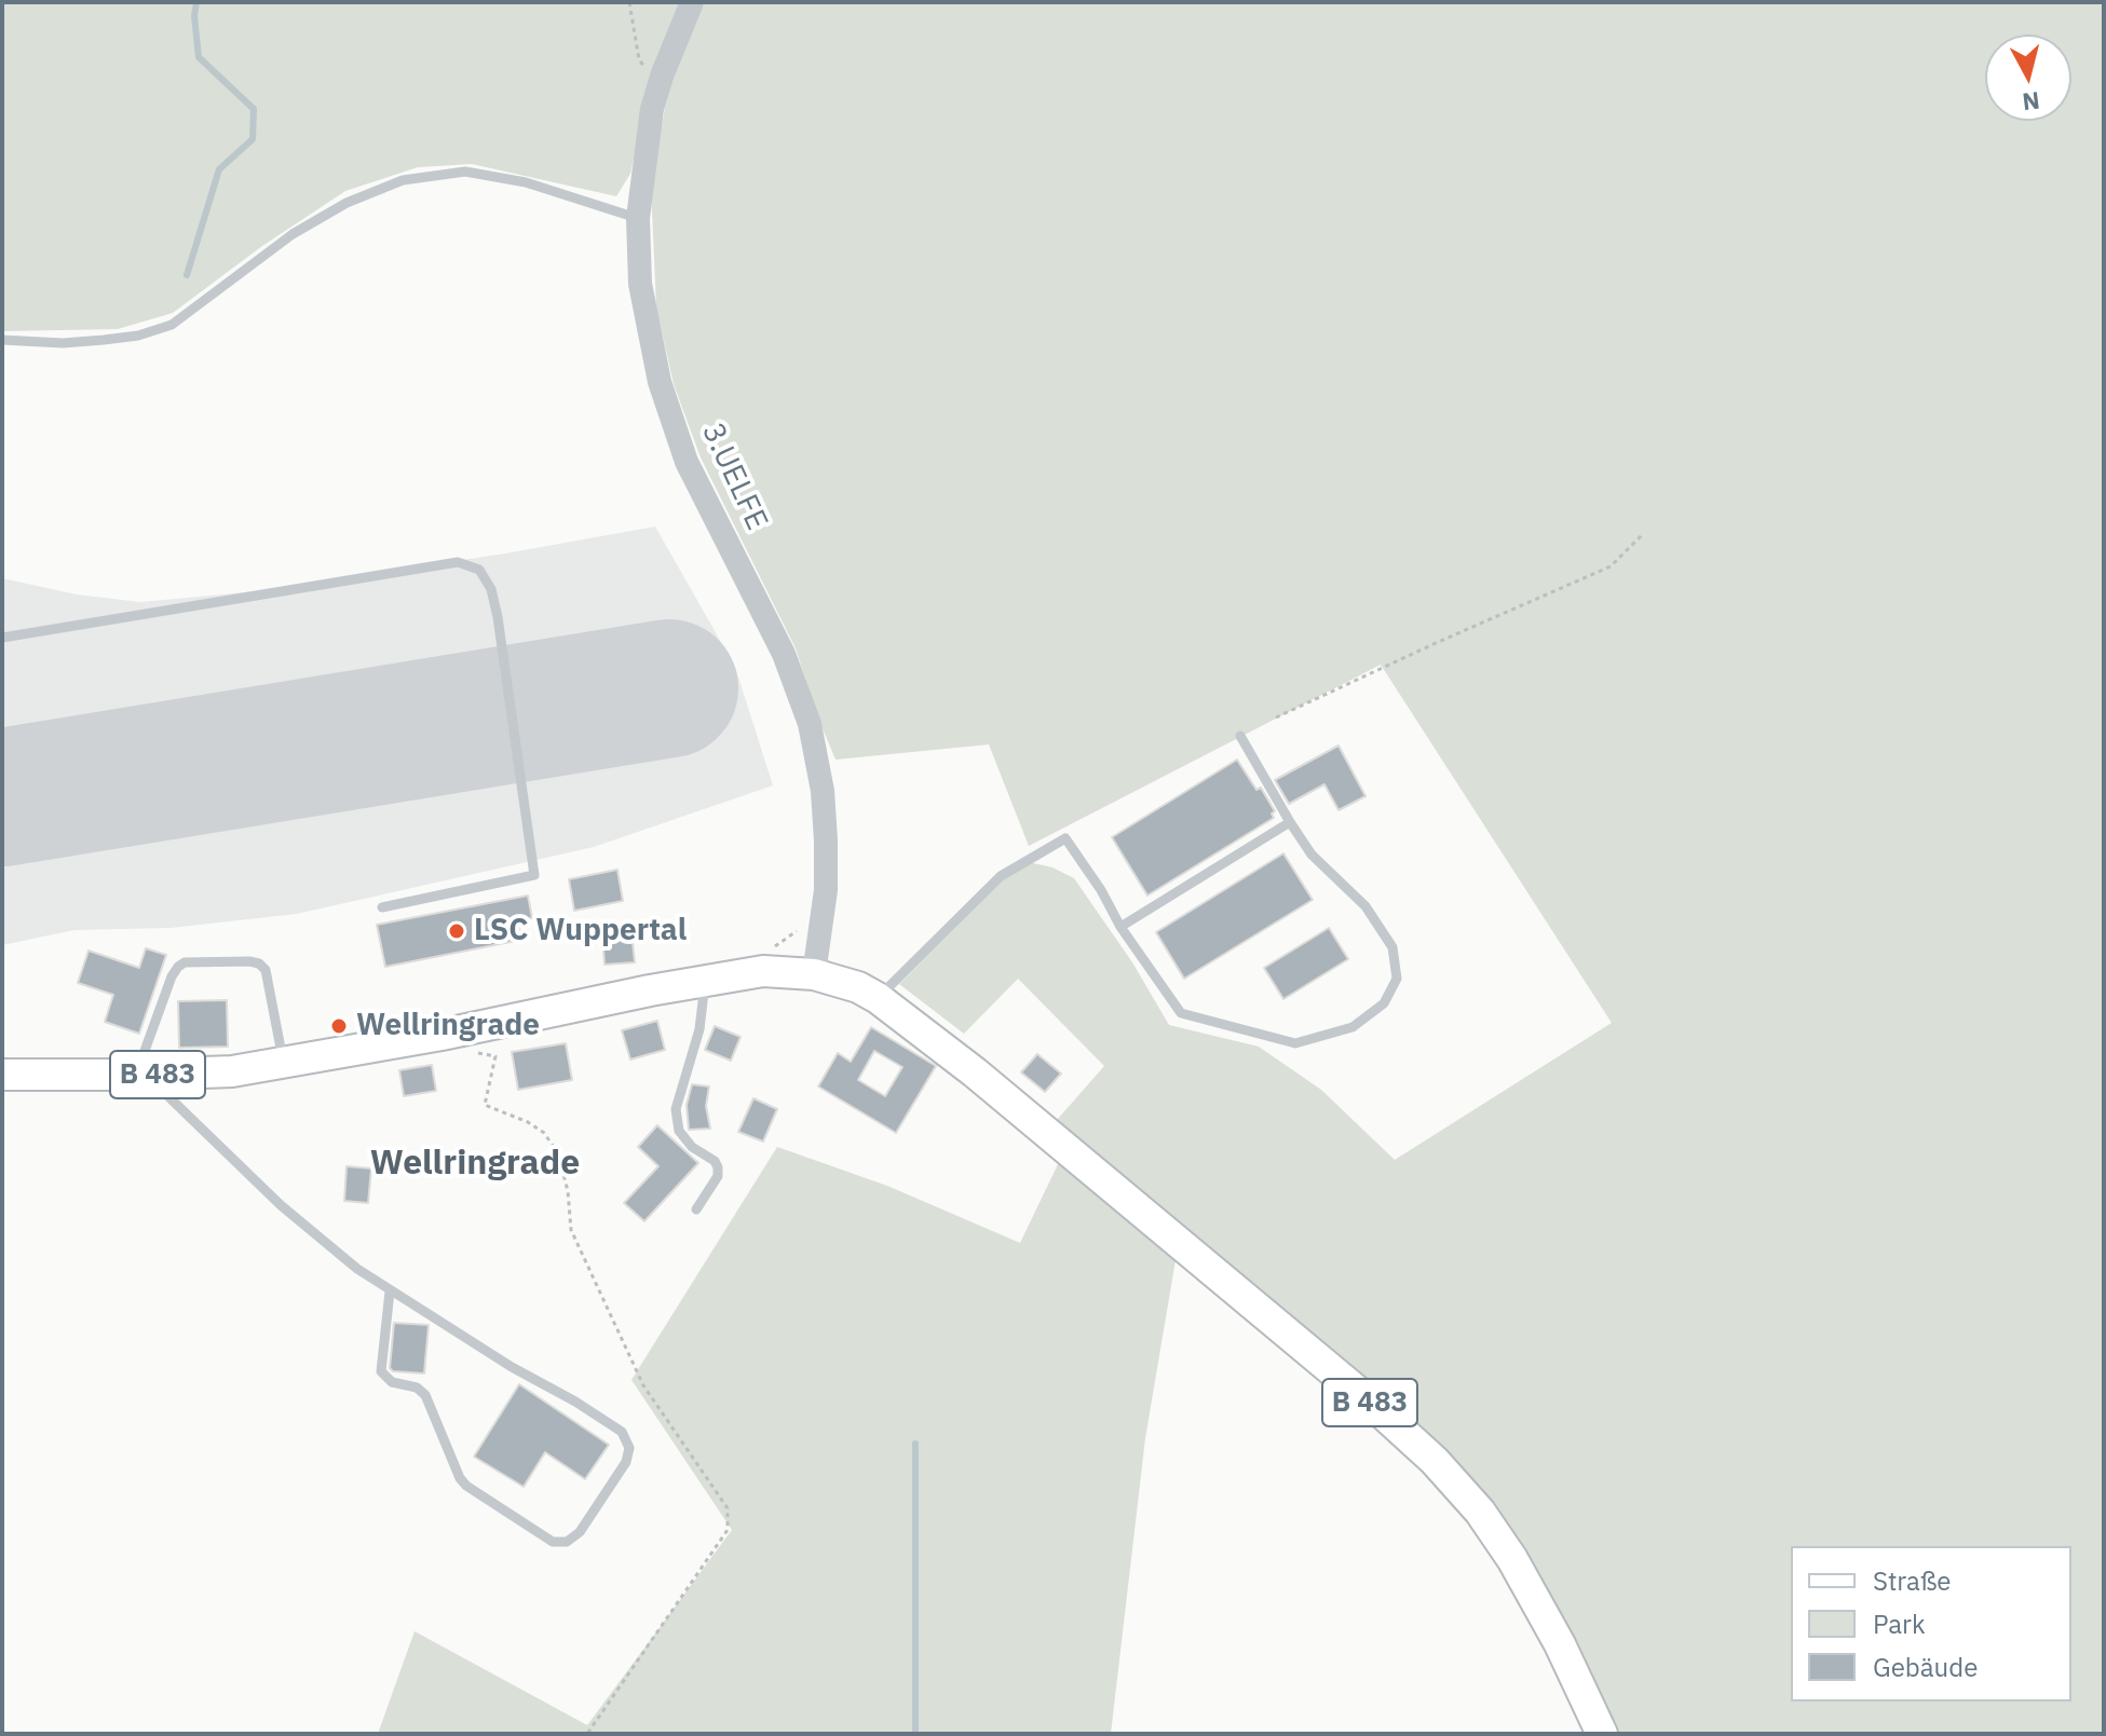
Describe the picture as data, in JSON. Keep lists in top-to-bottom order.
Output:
{
  "streets": {
    "main road": ["B 483"],
    "street": ["3.UELFE"]
  },
  "crossings": [
    ["3.UELFE", "B 483"]
  ],
  "districts": ["Wellringrade"],
  "places": ["LSC Wuppertal", "Wellringrade"],
  "legend": ["Straße", "Park", "Gebäude"],
  "north": "bottom"
}
